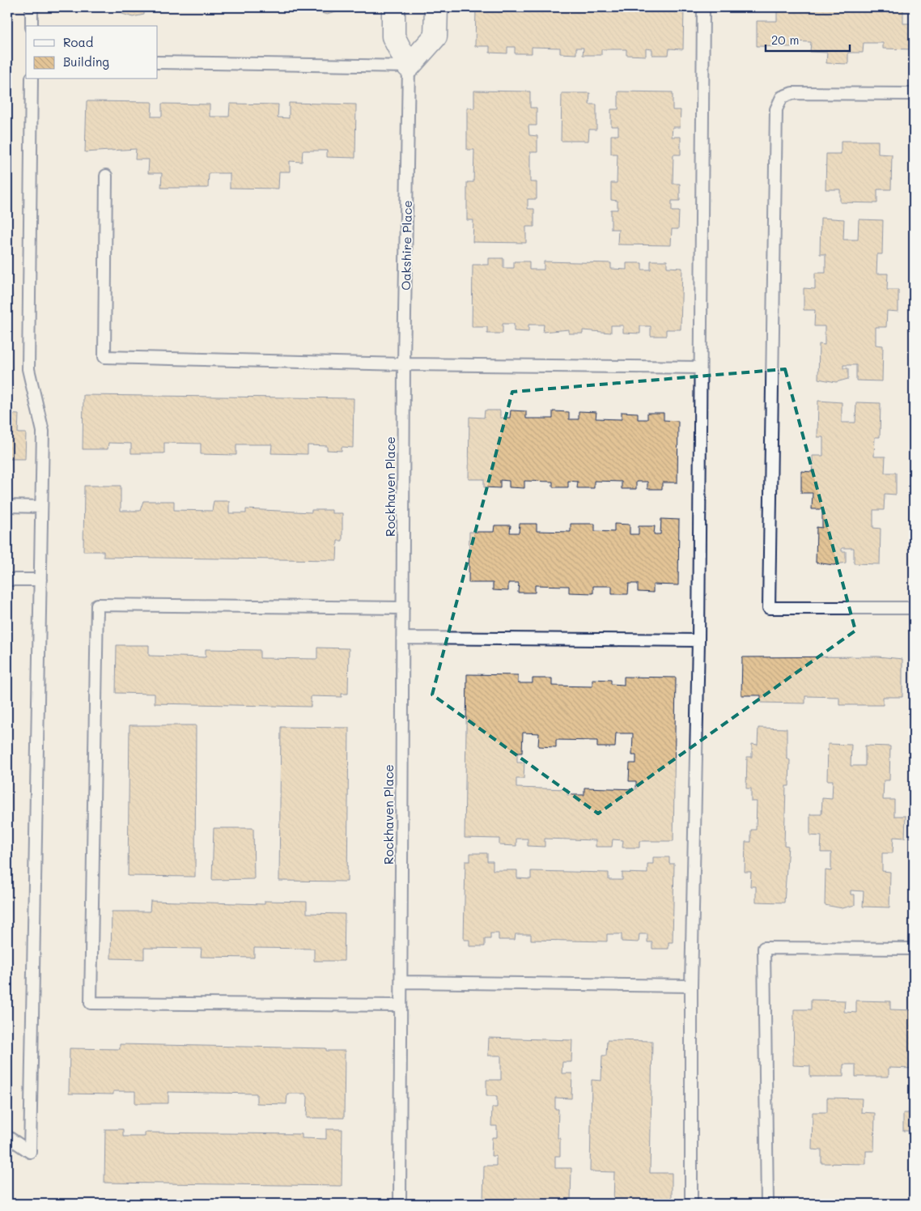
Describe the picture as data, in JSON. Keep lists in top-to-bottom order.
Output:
{
  "streets": {
    "street": ["Oakshire Place"],
    "lane": ["Rockhaven Place"]
  },
  "crossings": [
    ["Oakshire Place", "Rockhaven Place"]
  ],
  "legend": ["Road", "Building"],
  "scale_bar": "20 m"
}
